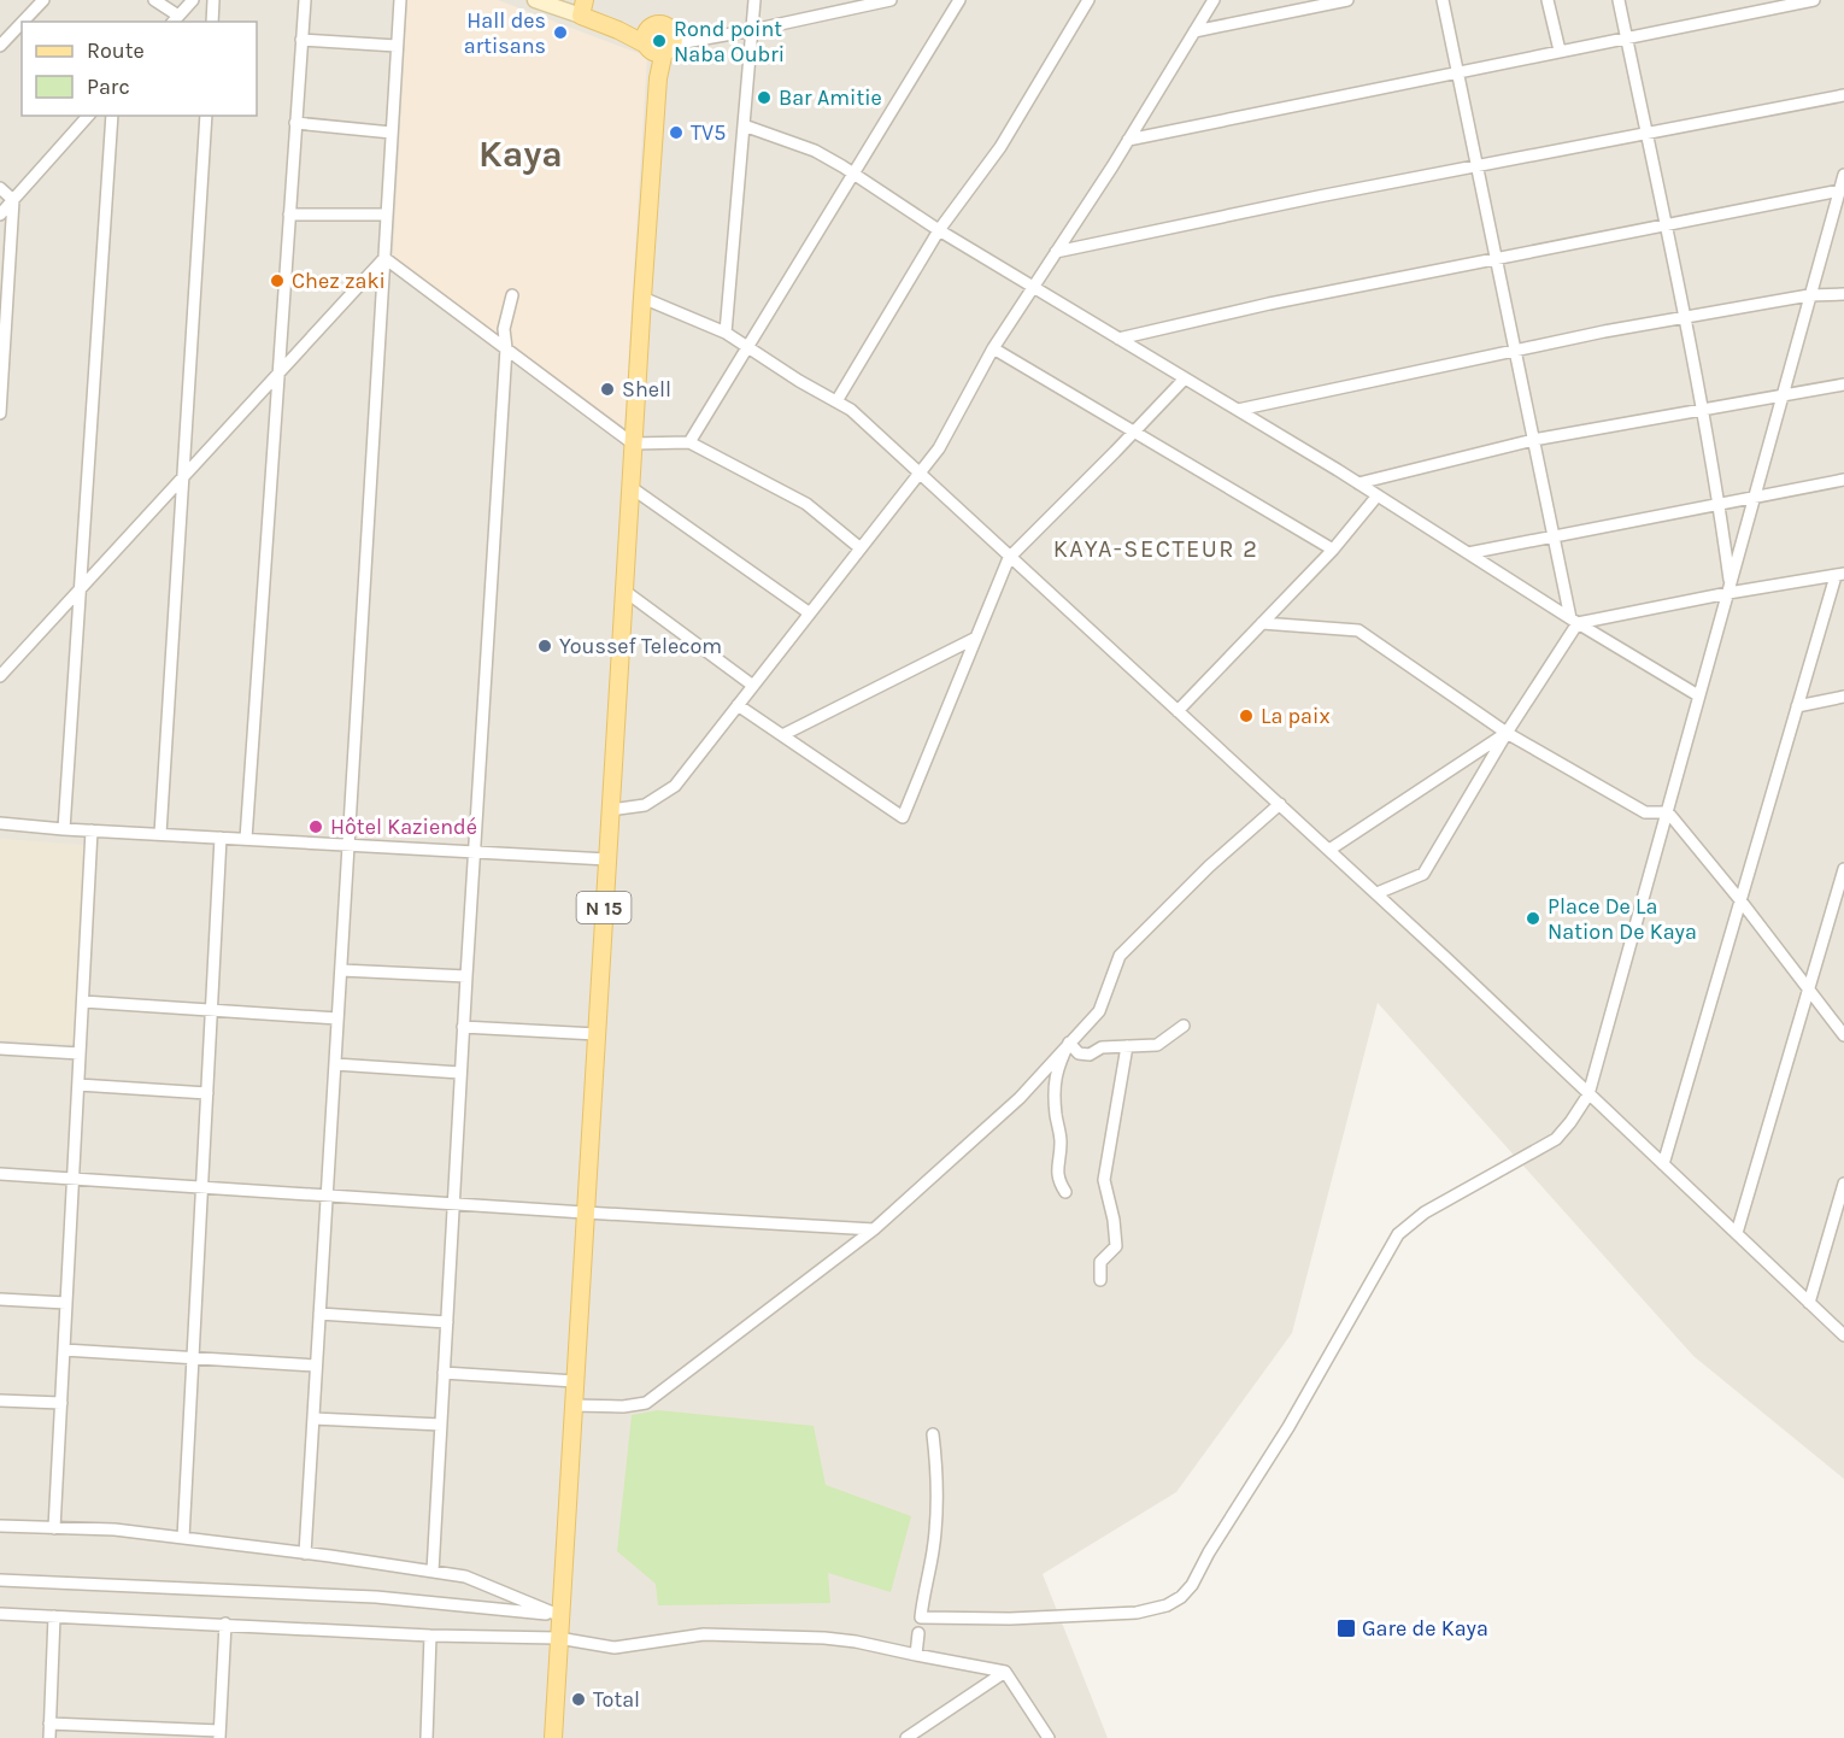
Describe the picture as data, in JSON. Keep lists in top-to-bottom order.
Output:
{
  "streets": {
    "main road": ["N 15"]
  },
  "districts": ["Kaya", "KAYA-SECTEUR 2"],
  "places": {
    "other": [
      "Hall des artisans",
      "Rond point Naba Oubri",
      "Bar Amitie",
      "TV5",
      "Chez zaki",
      "Shell",
      "Youssef Telecom",
      "La paix",
      "Hôtel Kaziendé",
      "Place De La Nation De Kaya",
      "Total"
    ],
    "transit": ["Gare de Kaya"]
  },
  "legend": ["Route", "Parc"]
}
